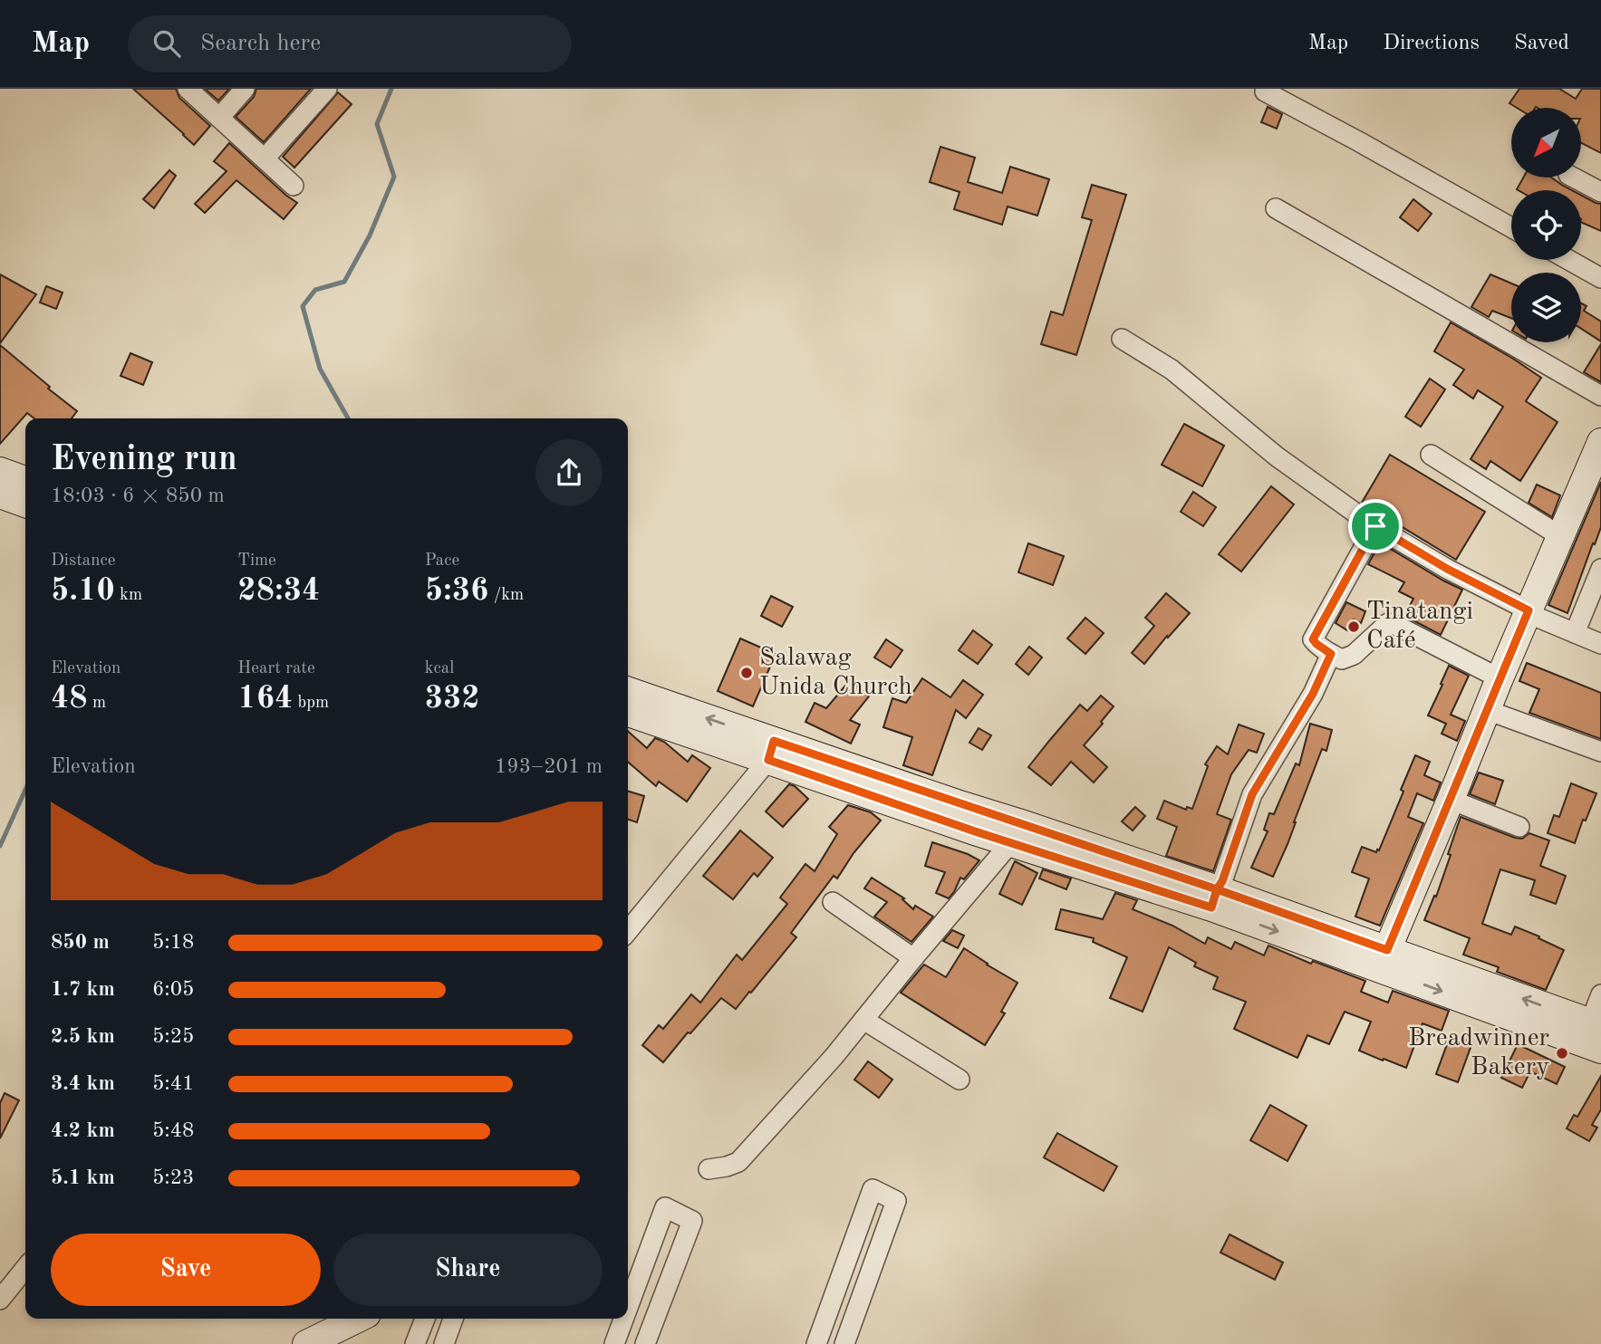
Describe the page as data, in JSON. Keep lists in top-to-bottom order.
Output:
{
  "places": ["Tinatangi Café", "Salawag Unida Church", "Breadwinner Bakery"],
  "north": "bottom left",
  "page": {
    "header": "Map",
    "search": "Search here",
    "nav": ["Map", "Directions", "Saved"],
    "heading": ["Evening run", "18:03 · 6 × 850 m"],
    "stats": [
      ["Distance", "5.10 km"],
      ["Time", "28:34"],
      ["Pace", "5:36 /km"],
      ["Elevation", "48 m"],
      ["Heart rate", "164 bpm"],
      ["kcal", "332"]
    ],
    "chart": ["Elevation", "193–201 m"],
    "list": [
      {
        "name": "850 m",
        "note": "5:18"
      },
      {
        "name": "1.7 km",
        "note": "6:05"
      },
      {
        "name": "2.5 km",
        "note": "5:25"
      },
      {
        "name": "3.4 km",
        "note": "5:41"
      },
      {
        "name": "4.2 km",
        "note": "5:48"
      },
      {
        "name": "5.1 km",
        "note": "5:23"
      }
    ],
    "buttons": ["Save", "Share"]
  }
}
